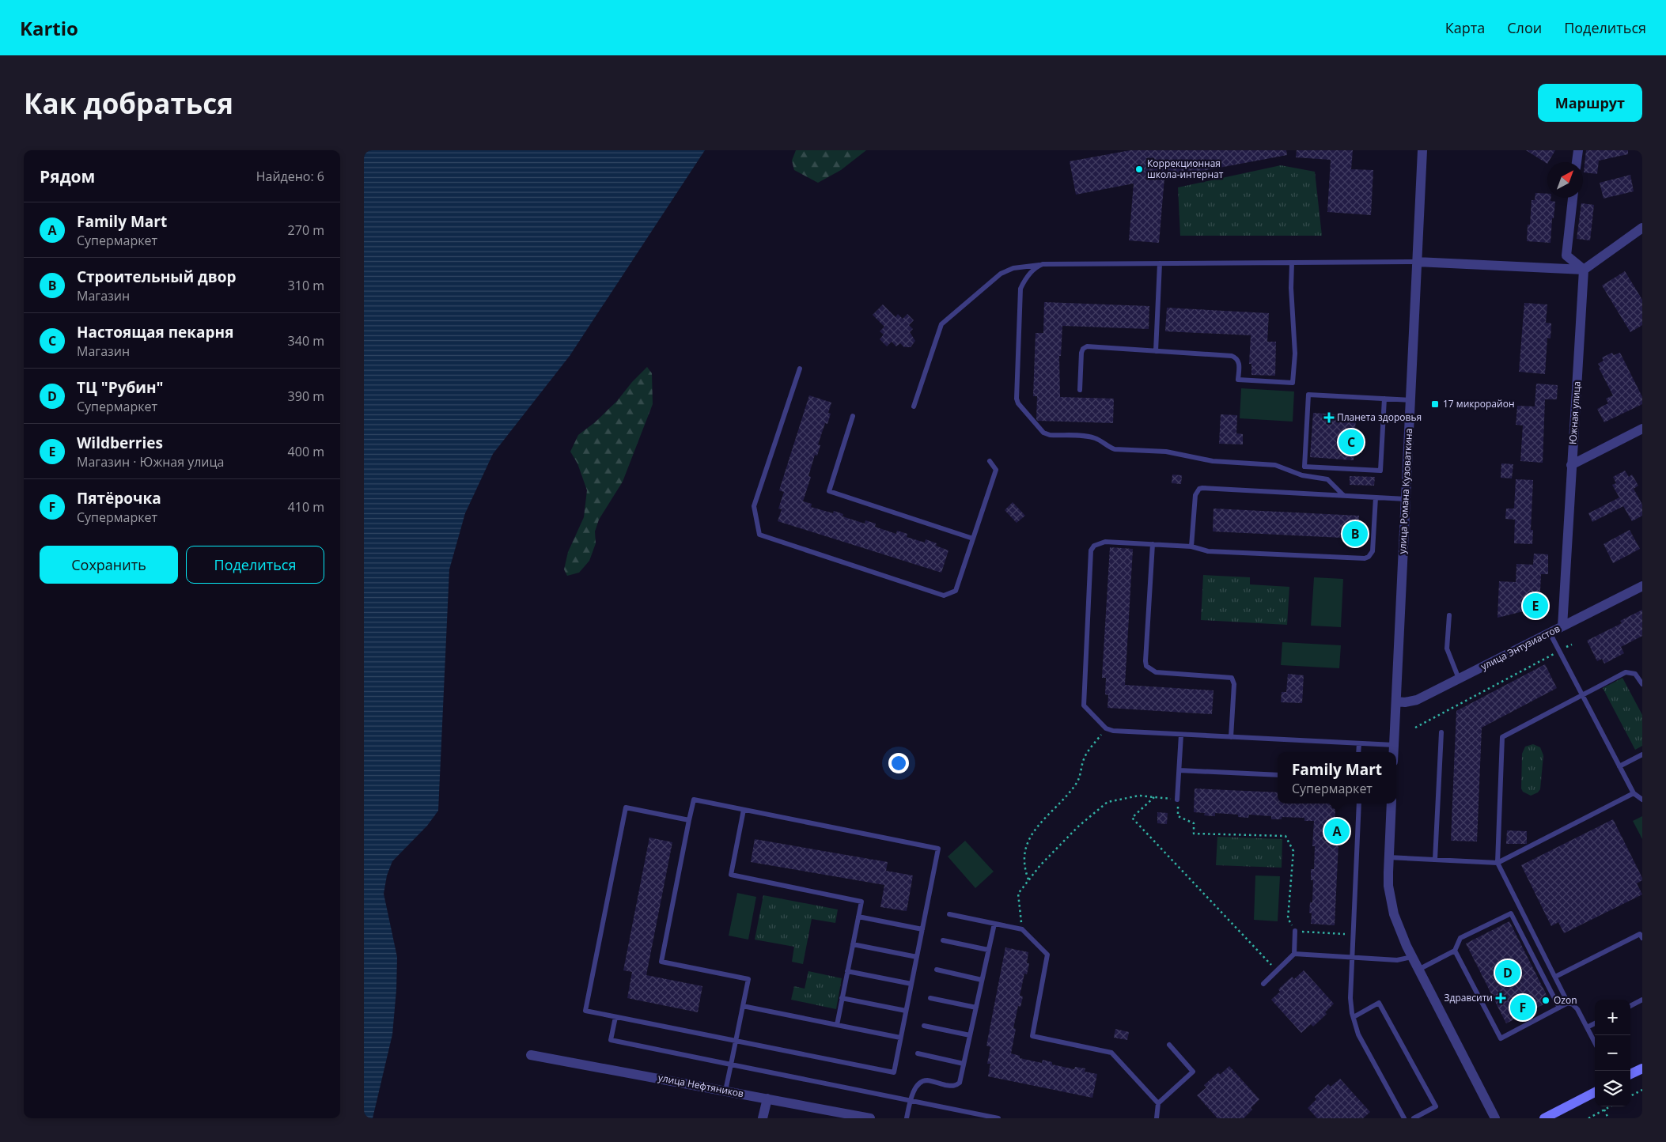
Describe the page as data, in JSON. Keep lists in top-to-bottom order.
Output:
{
  "streets": {
    "street": [
      "Южная улица",
      "улица Романа Кузоваткина",
      "улица Энтузиастов",
      "улица Нефтяников"
    ]
  },
  "crossings": [
    ["Южная улица", "улица Энтузиастов"],
    ["улица Романа Кузоваткина", "улица Энтузиастов"]
  ],
  "places": {
    "other": ["Коррекционная школа-интернат", "Ozon"],
    "transit": ["17 микрорайон"],
    "health": ["Планета здоровья", "Здравсити"]
  },
  "north": "top right",
  "page": {
    "header": "Kartio",
    "nav": ["Карта", "Слои", "Поделиться"],
    "buttons": [
      "Маршрут",
      ["Сохранить", "Поделиться"]
    ],
    "title": "Как добраться",
    "heading": ["Рядом", "Найдено: 6"],
    "list": [
      {
        "mark": "A",
        "name": "Family Mart",
        "note": "Супермаркет",
        "value": "270 m"
      },
      {
        "mark": "B",
        "name": "Строительный двор",
        "note": "Магазин",
        "value": "310 m"
      },
      {
        "mark": "C",
        "name": "Настоящая пекарня",
        "note": "Магазин",
        "value": "340 m"
      },
      {
        "mark": "D",
        "name": "ТЦ \"Рубин\"",
        "note": "Супермаркет",
        "value": "390 m"
      },
      {
        "mark": "E",
        "name": "Wildberries",
        "note": "Магазин · Южная улица",
        "value": "400 m"
      },
      {
        "mark": "F",
        "name": "Пятёрочка",
        "note": "Супермаркет",
        "value": "410 m"
      }
    ],
    "pins": [
      "C",
      "B",
      "E",
      "A",
      "D",
      "F"
    ],
    "popup": ["Family Mart", "Супермаркет"],
    "map_buttons": ["+", "−"]
  }
}
